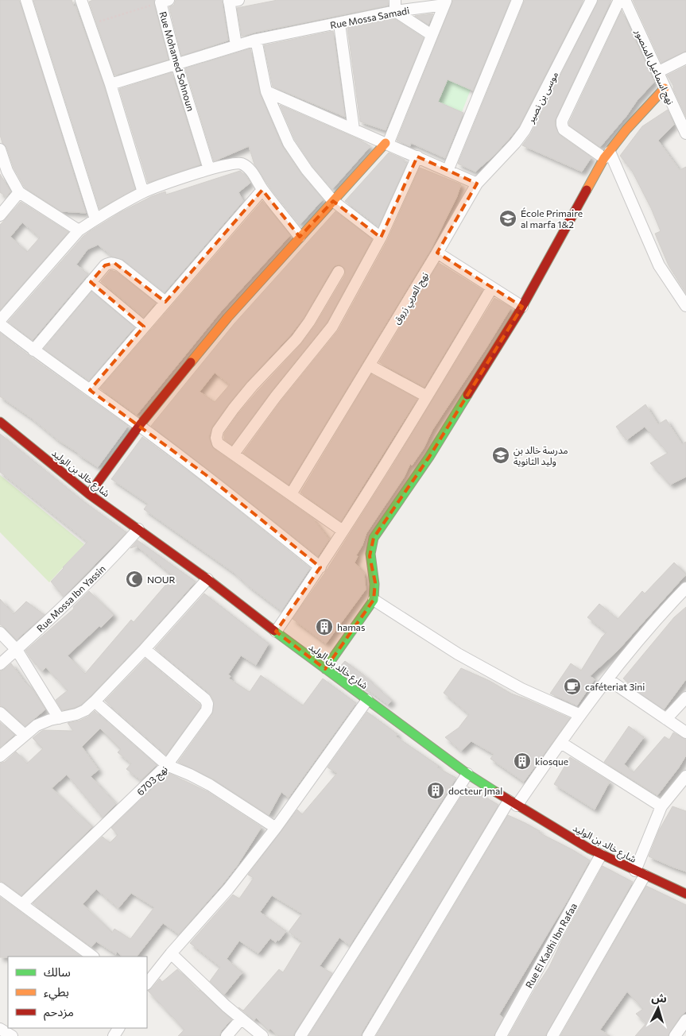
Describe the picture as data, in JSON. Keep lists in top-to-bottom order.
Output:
{
  "streets": {
    "street": [
      "Rue Mossa Samadi",
      "Rue Mohamed Sohnoun",
      "نهج اسماعيل المنصور",
      "موسى بن نصير",
      "نهج العربي زروق",
      "شارع خالد بن الوليد",
      "Rue Mossa Ibn Yassin",
      "نهج 6703",
      "Rue El Kadhi Ibn Rafaa"
    ]
  },
  "crossings": [
    ["Rue Mossa Samadi", "Rue Mohamed Sohnoun"],
    ["موسى بن نصير", "نهج العربي زروق"],
    ["شارع خالد بن الوليد", "Rue Mossa Ibn Yassin"],
    ["شارع خالد بن الوليد", "Rue El Kadhi Ibn Rafaa"]
  ],
  "places": {
    "school or university": ["École Primaire al marfa 1&2", "مدرسة خالد بن وليد الثانوية"],
    "mosque": ["NOUR"],
    "building": ["hamas", "kiosque", "docteur Jmal"],
    "cafe": ["caféteriat 3ini"]
  },
  "legend": ["سالك", "بطيء", "مزدحم"],
  "north": "top"
}
